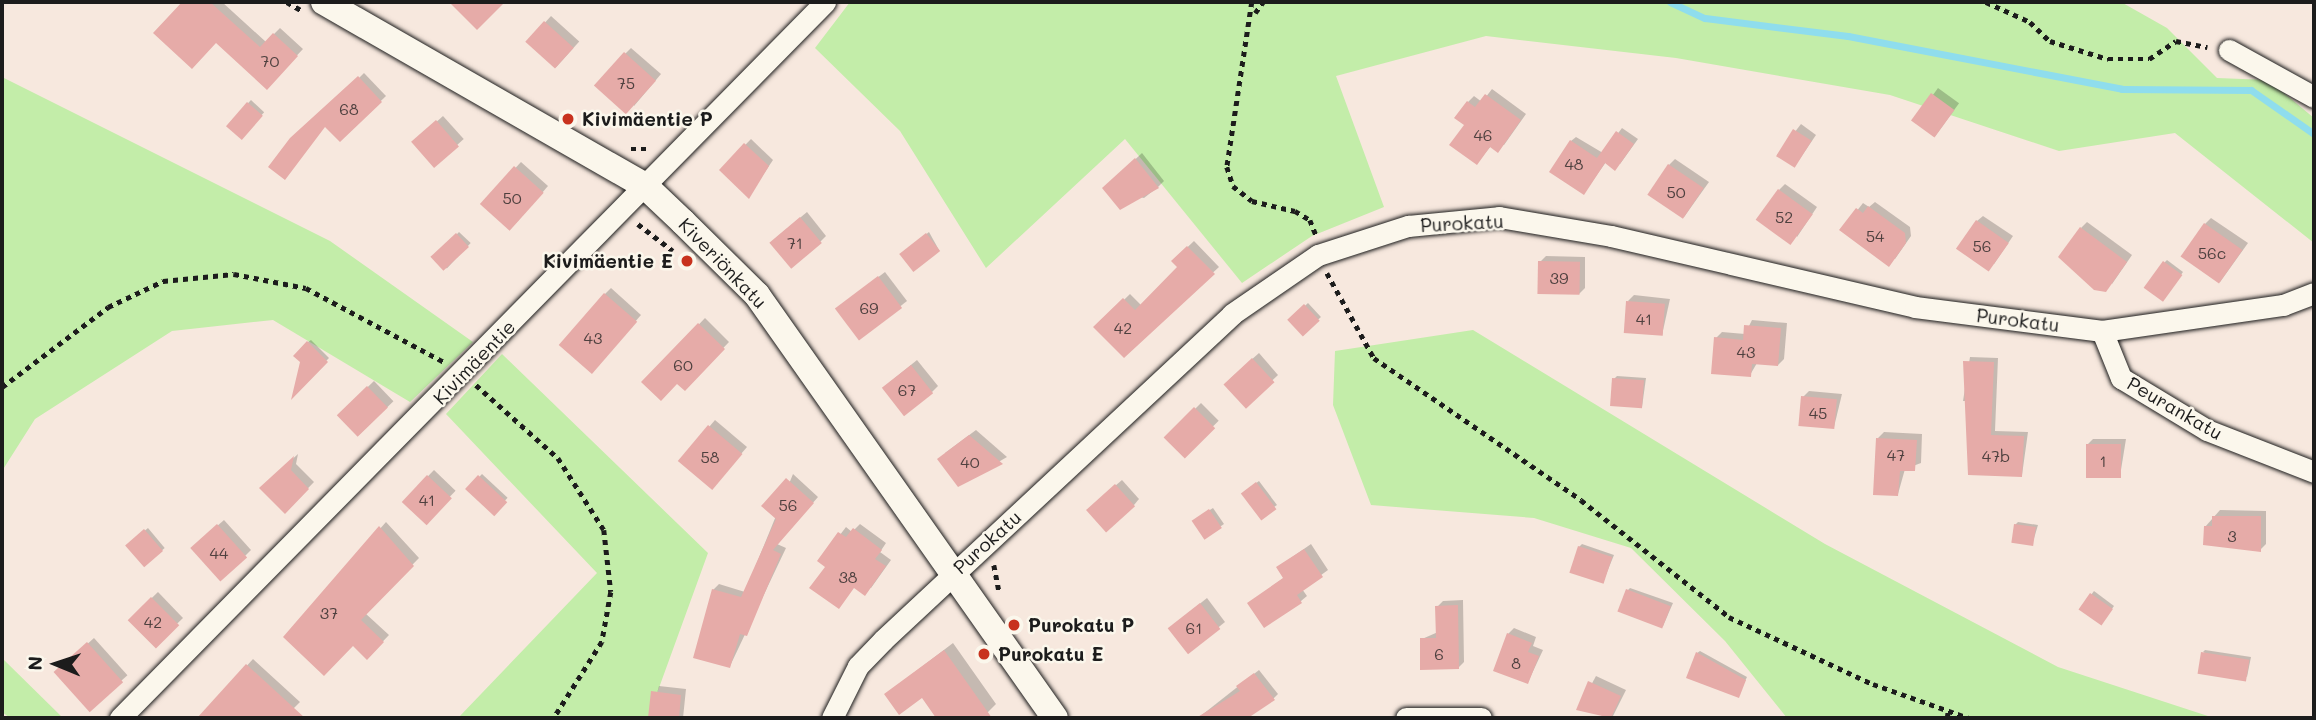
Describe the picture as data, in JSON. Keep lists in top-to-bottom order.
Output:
{
  "streets": {
    "street": [
      "Purokatu",
      "Kiveriönkatu",
      "Kivimäentie",
      "Peurankatu"
    ]
  },
  "crossings": [
    ["Purokatu", "Kiveriönkatu"],
    ["Purokatu", "Peurankatu"],
    ["Kiveriönkatu", "Kivimäentie"]
  ],
  "places": [
    "Kivimäentie P",
    "Kivimäentie E",
    "Purokatu P",
    "Purokatu E"
  ],
  "house_numbers": [
    "70",
    "75",
    "68",
    "46",
    "48",
    "50",
    "50",
    "52",
    "54",
    "71",
    "56",
    "56c",
    "39",
    "69",
    "41",
    "42",
    "43",
    "43",
    "60",
    "67",
    "45",
    "47",
    "47b",
    "58",
    "1",
    "40",
    "41",
    "56",
    "3",
    "44",
    "38",
    "37",
    "42",
    "61",
    "6",
    "8"
  ],
  "north": "left"
}
